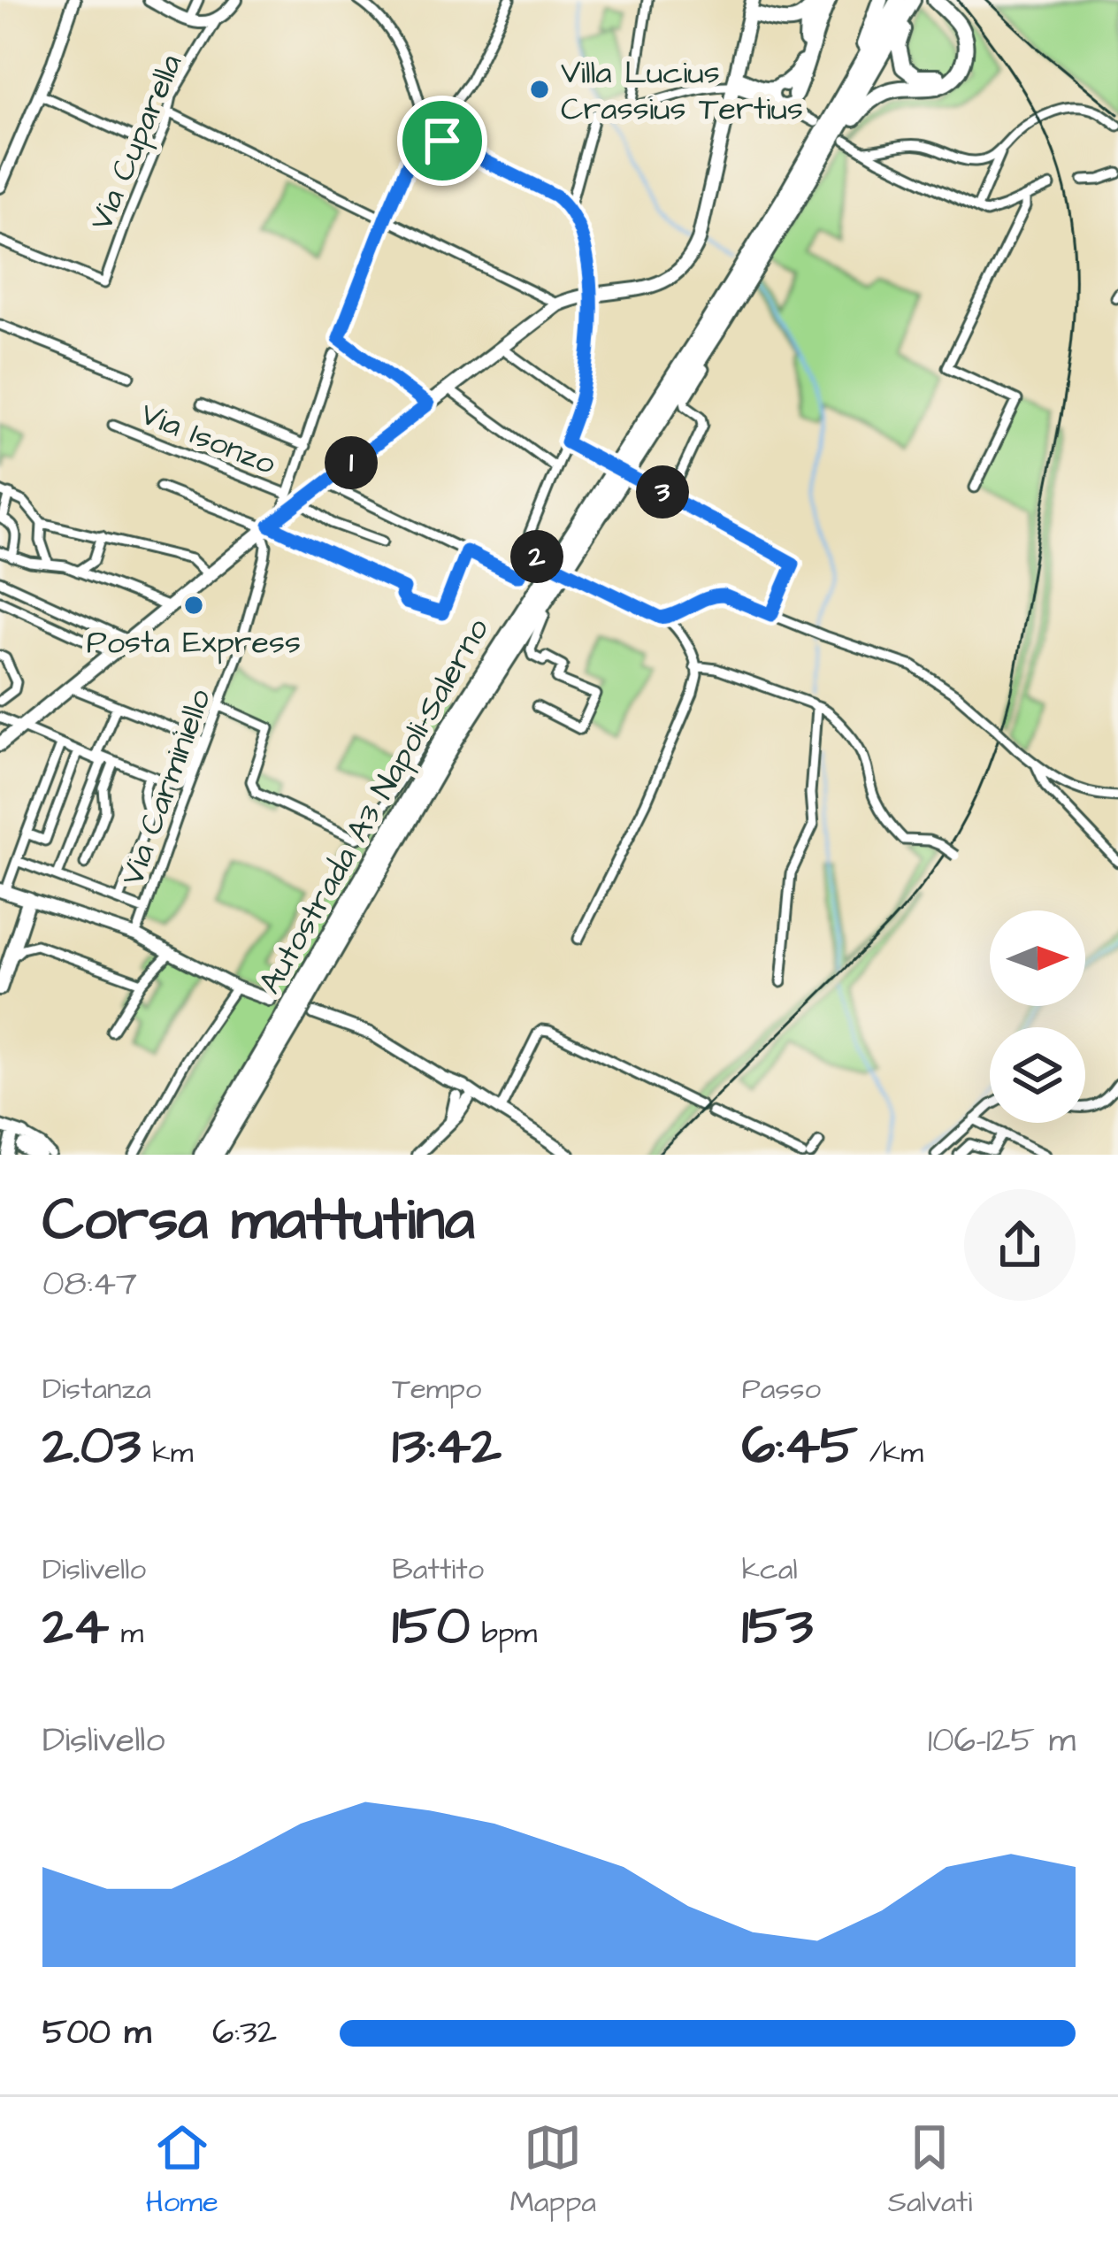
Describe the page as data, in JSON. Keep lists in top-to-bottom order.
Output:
{
  "streets": {
    "highway": ["Autostrada A3 Napoli-Salerno"],
    "street": ["Via Cuparella", "Via Isonzo", "Via Carminiello"]
  },
  "crossings": [
    ["Via Isonzo", "Via Carminiello"]
  ],
  "places": ["Villa Lucius Crassius Tertius", "Posta Express"],
  "north": "right",
  "page": {
    "pins": ["1", "3", "2"],
    "heading": ["Corsa mattutina", "08:47"],
    "stats": [
      ["Distanza", "2.03 km"],
      ["Tempo", "13:42"],
      ["Passo", "6:45 /km"],
      ["Dislivello", "24 m"],
      ["Battito", "150 bpm"],
      ["kcal", "153"]
    ],
    "chart": ["Dislivello", "106–125 m"],
    "list": [
      {
        "name": "500 m",
        "note": "6:32"
      }
    ],
    "tabs": ["Home", "Mappa", "Salvati"]
  }
}
